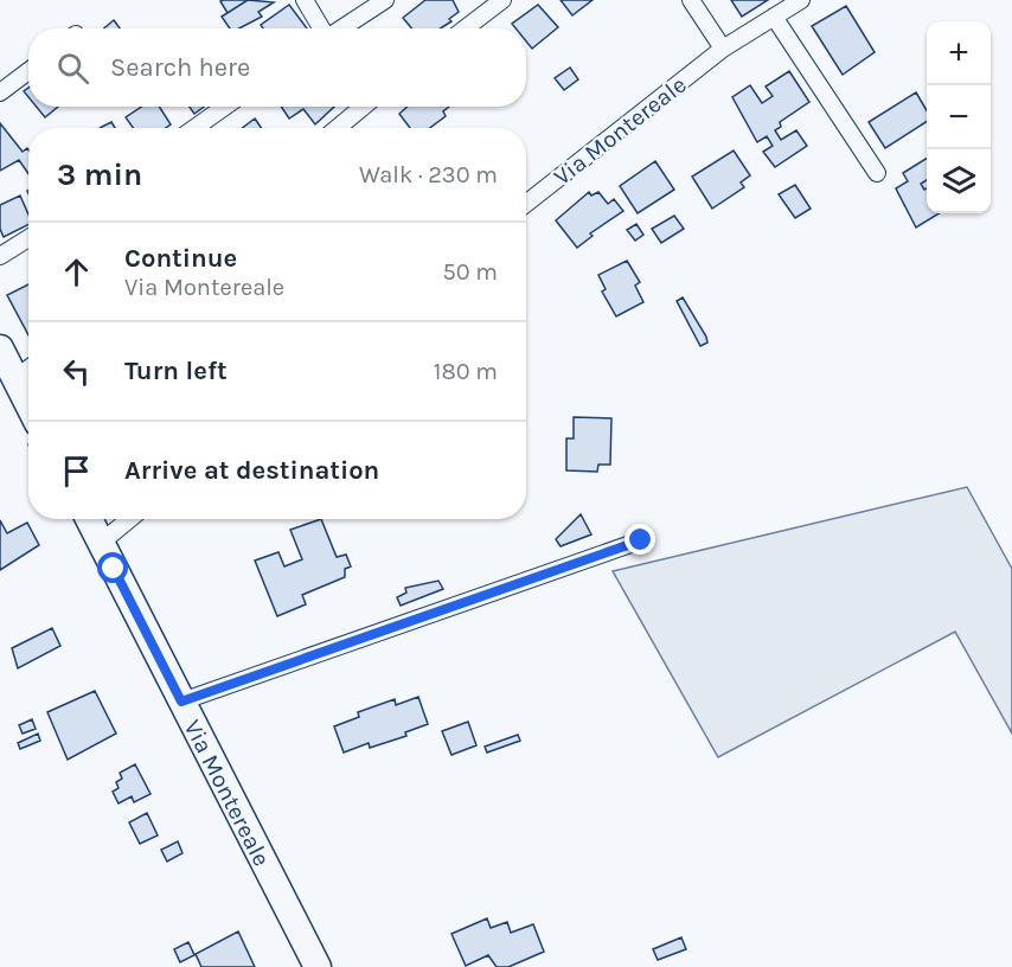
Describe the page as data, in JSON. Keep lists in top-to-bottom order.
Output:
{
  "streets": {
    "main road": ["Via Montereale"]
  },
  "page": {
    "map_buttons": ["+", "−"],
    "search": "Search here",
    "heading": ["3 min", "Walk · 230 m"],
    "list": [
      ["Continue", "Via Montereale", "50 m"],
      ["Turn left", "180 m"],
      "Arrive at destination"
    ]
  }
}
